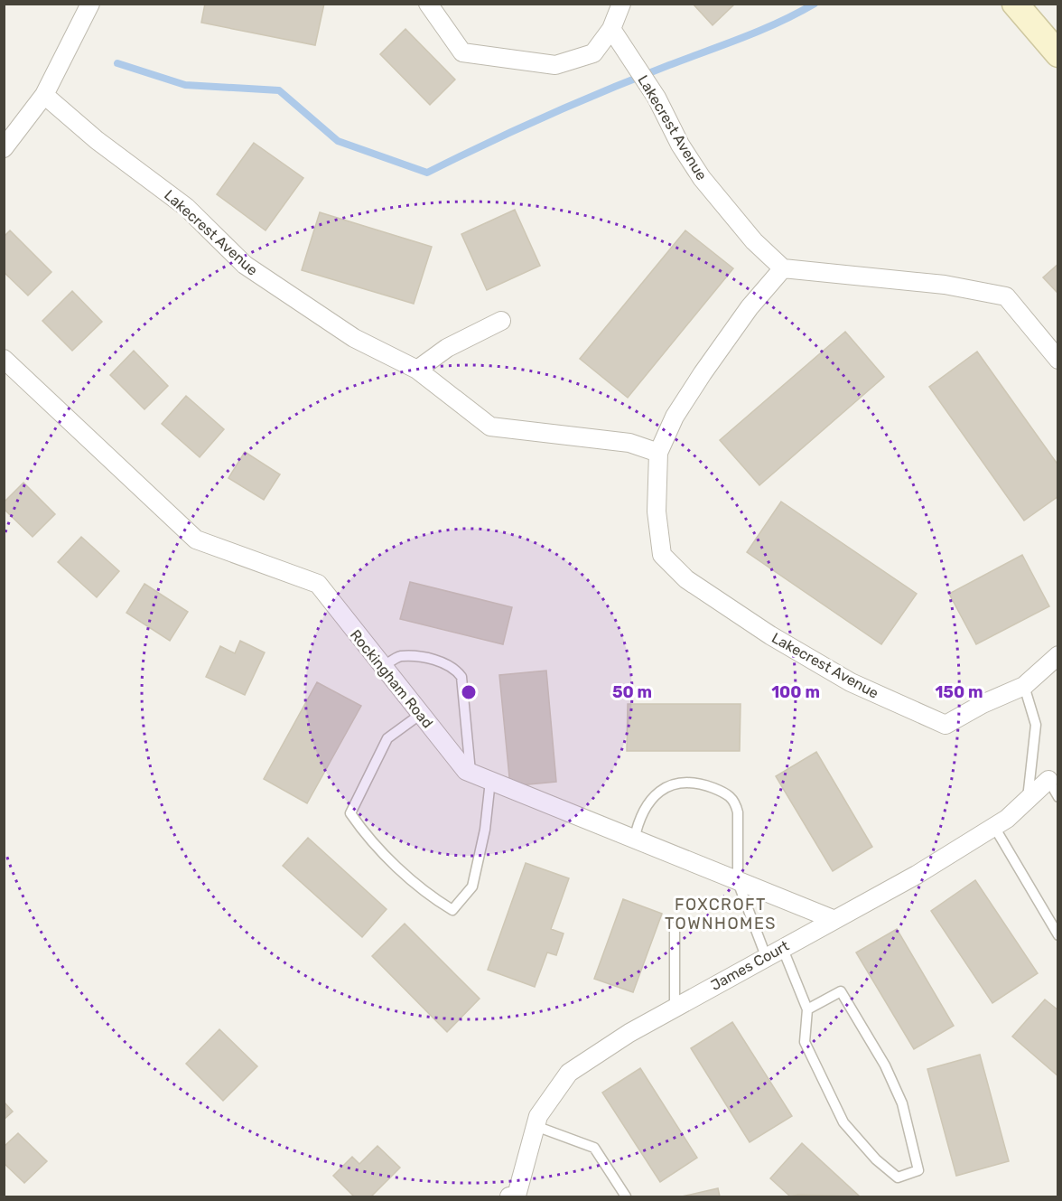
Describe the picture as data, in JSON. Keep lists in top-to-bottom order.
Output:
{
  "streets": {
    "street": ["Lakecrest Avenue", "Rockingham Road", "James Court"]
  },
  "crossings": [
    ["Rockingham Road", "James Court"]
  ],
  "districts": ["FOXCROFT TOWNHOMES"],
  "rings": ["50 m", "100 m", "150 m"]
}
